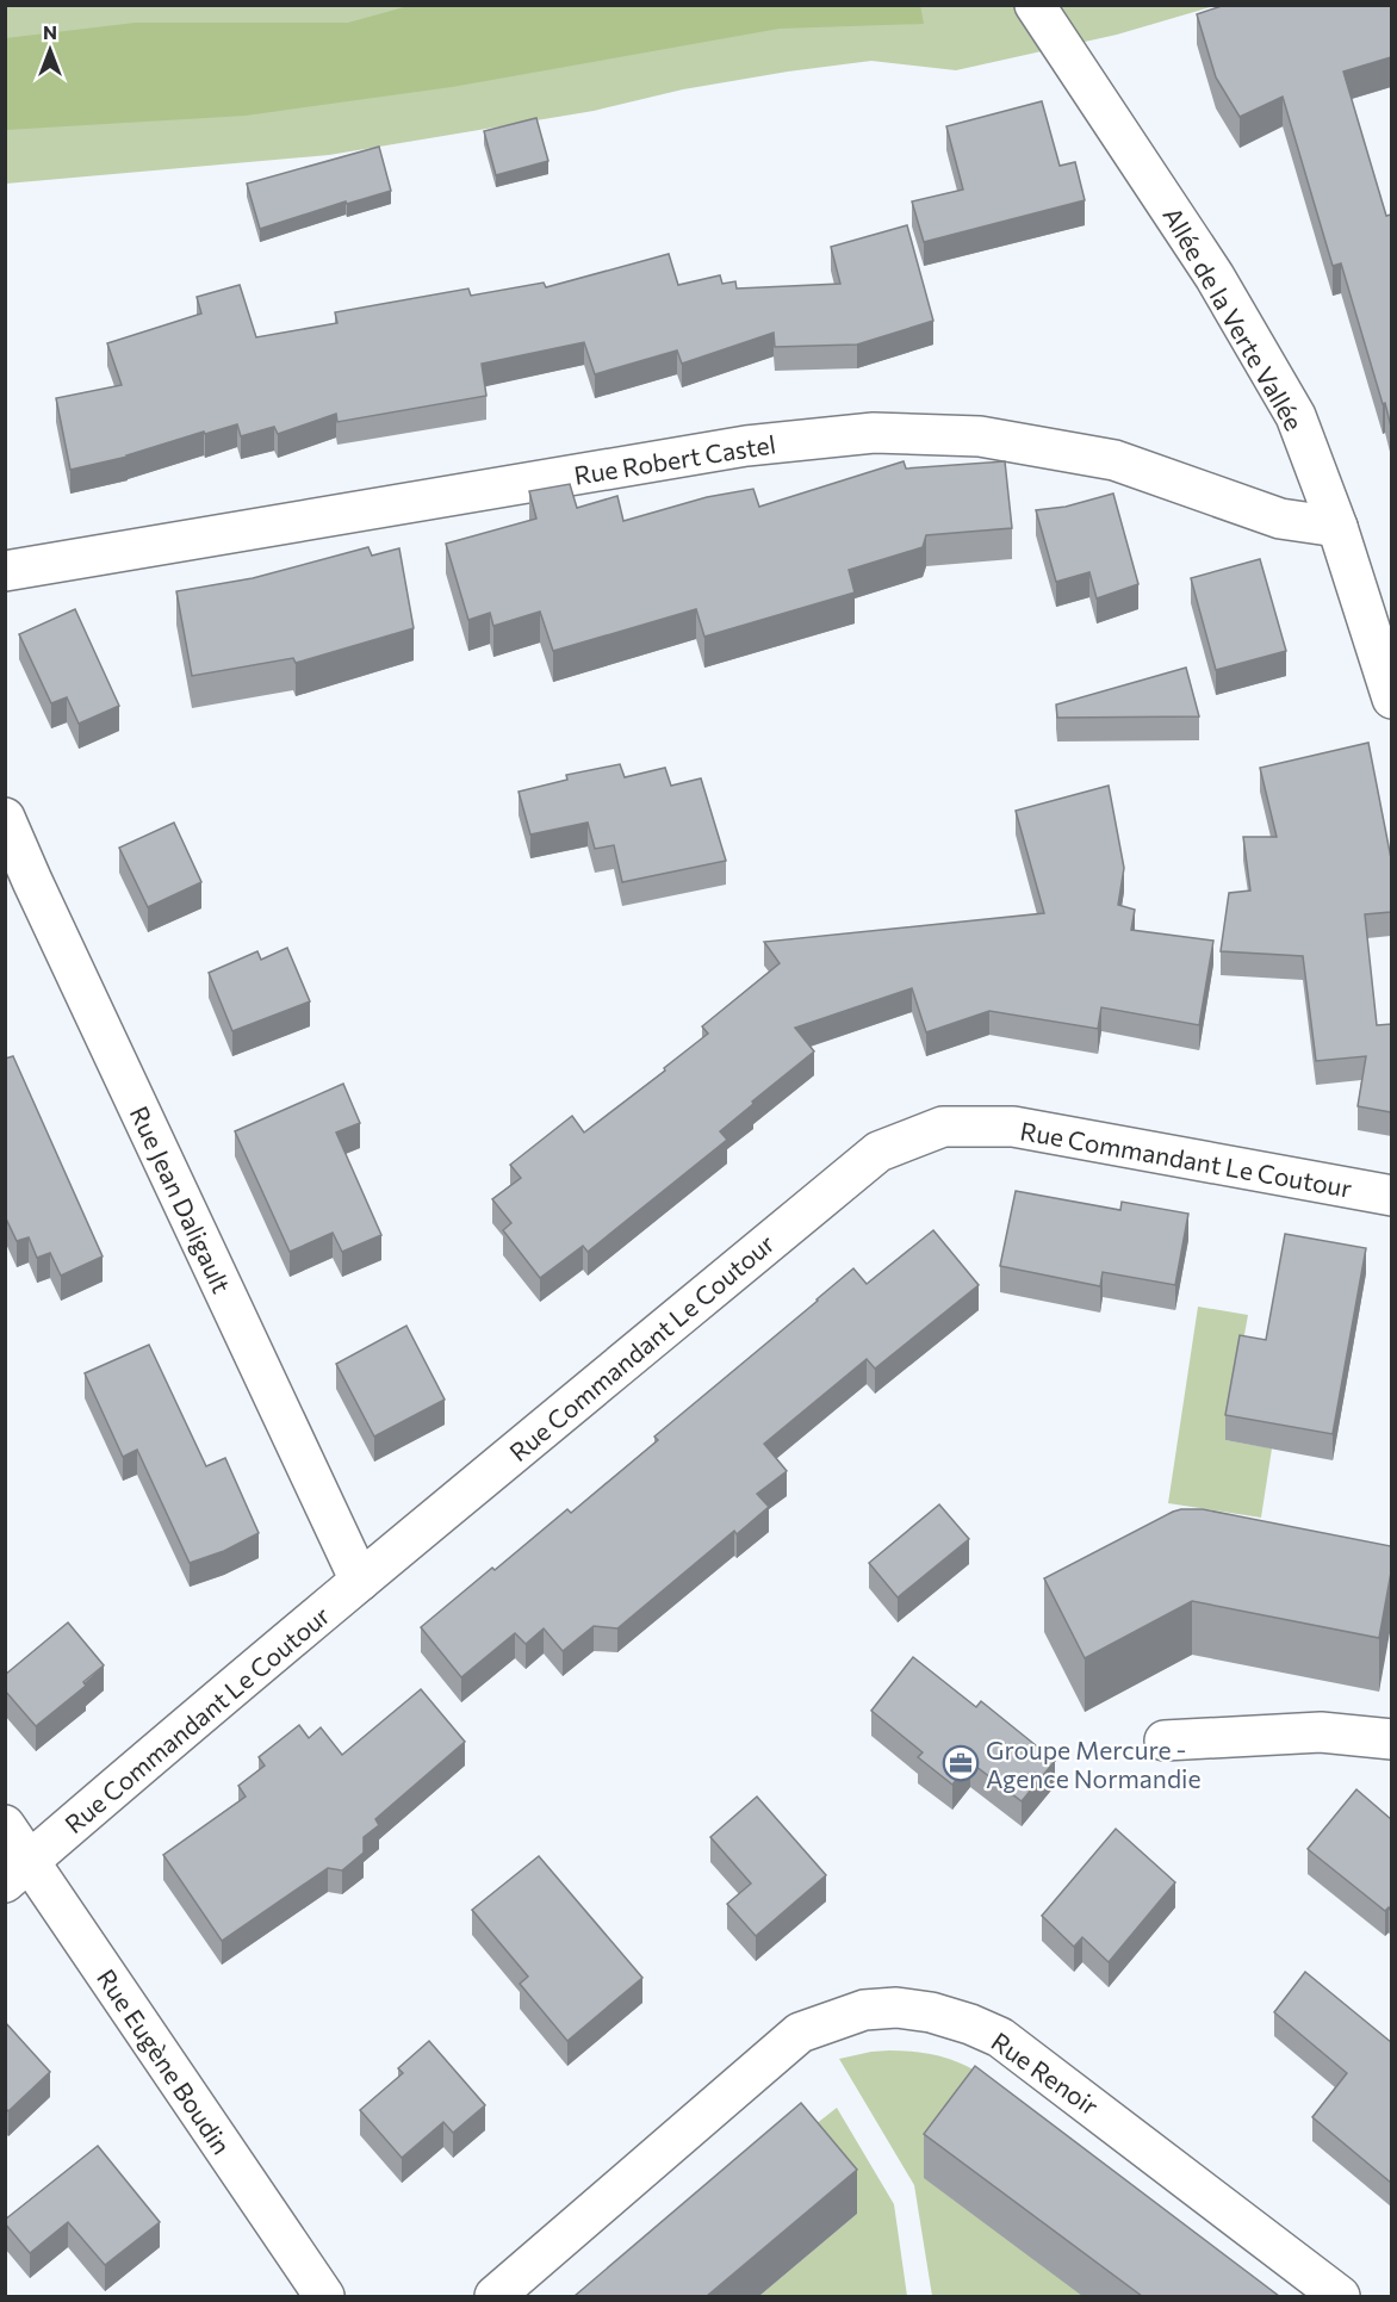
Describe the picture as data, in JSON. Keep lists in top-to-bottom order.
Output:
{
  "streets": {
    "street": [
      "Allée de la Verte Vallée",
      "Rue Robert Castel",
      "Rue Commandant Le Coutour",
      "Rue Jean Daligault",
      "Rue Eugène Boudin",
      "Rue Renoir"
    ]
  },
  "crossings": [
    ["Allée de la Verte Vallée", "Rue Robert Castel"],
    ["Rue Commandant Le Coutour", "Rue Jean Daligault"],
    ["Rue Commandant Le Coutour", "Rue Eugène Boudin"]
  ],
  "places": {
    "office": ["Groupe Mercure - Agence Normandie"]
  },
  "north": "top"
}
